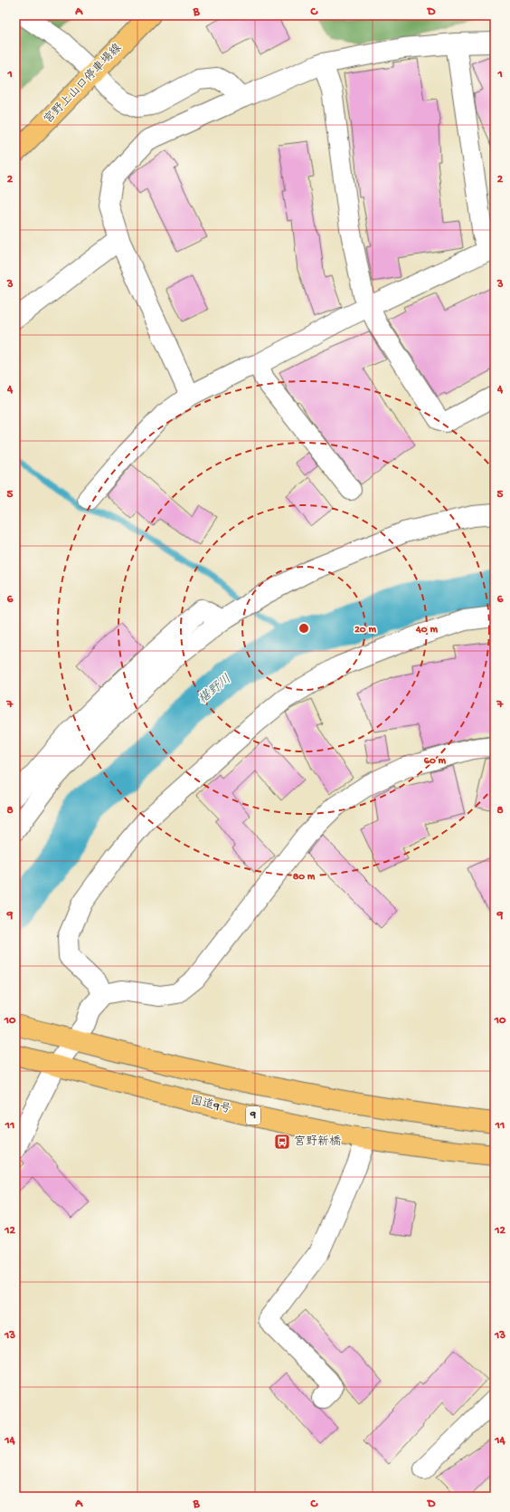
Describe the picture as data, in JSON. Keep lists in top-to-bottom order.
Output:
{
  "streets": {
    "main road": ["宮野上山口停車場線", "国道9号", "9"]
  },
  "water": ["椹野川"],
  "places": {
    "bus stop": ["宮野新橋"]
  },
  "grid": {
    "columns": [
      "A",
      "B",
      "C",
      "D"
    ],
    "rows": [
      "1",
      "2",
      "3",
      "4",
      "5",
      "6",
      "7",
      "8",
      "9",
      "10",
      "11",
      "12",
      "13",
      "14"
    ]
  },
  "rings": [
    "20 m",
    "40 m",
    "60 m",
    "80 m"
  ]
}
